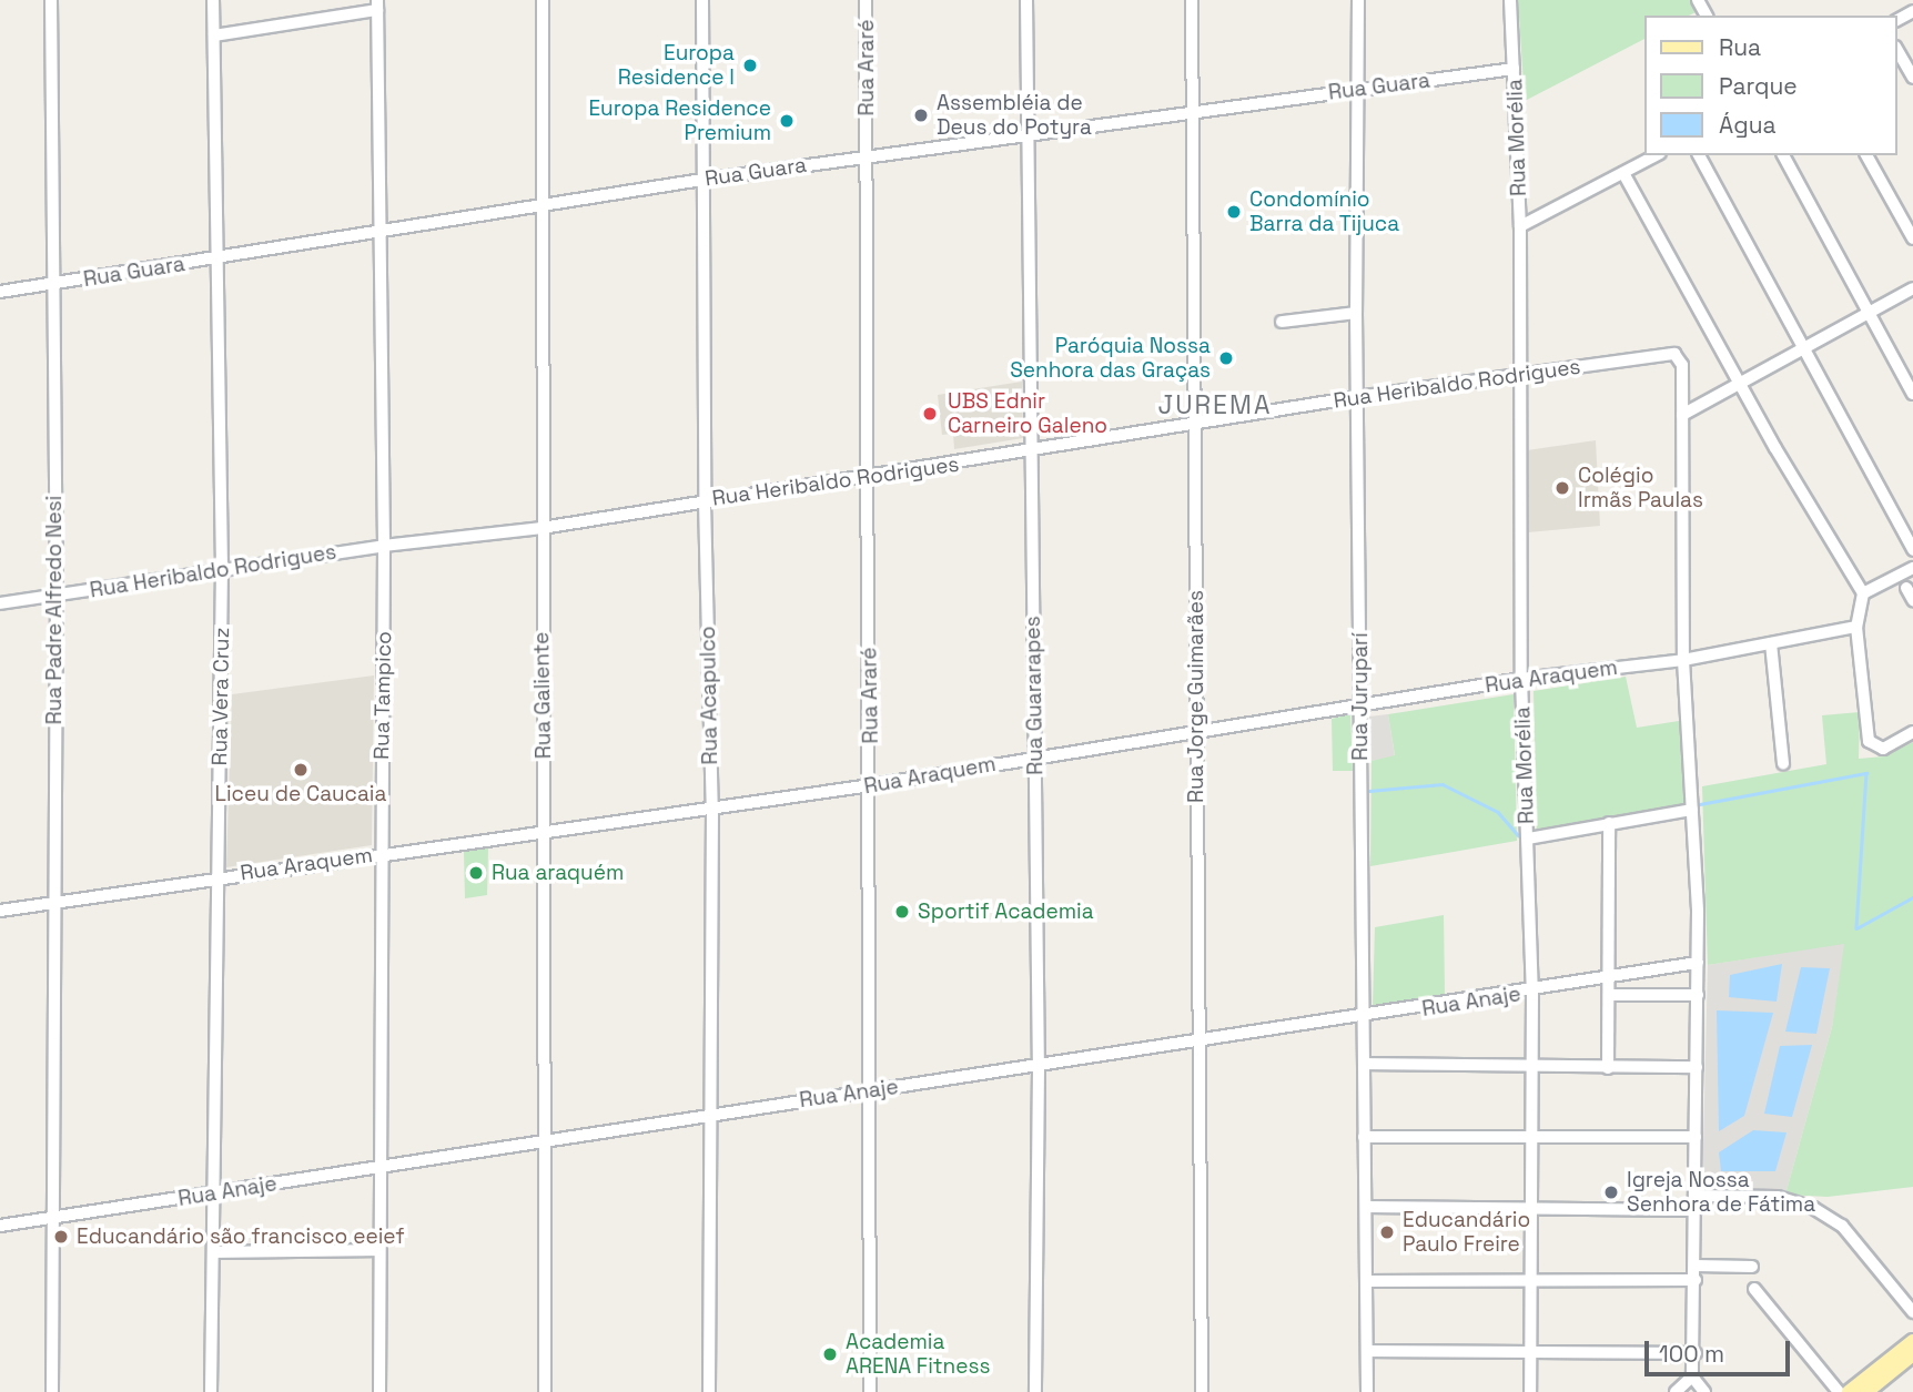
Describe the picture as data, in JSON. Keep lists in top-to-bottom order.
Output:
{
  "streets": {
    "street": [
      "Rua Araré",
      "Rua Guara",
      "Rua Morélia",
      "Rua Heribaldo Rodrigues",
      "Rua Padre Alfredo Nesi",
      "Rua Araquem",
      "Rua Tampico",
      "Rua Galiente",
      "Rua Acapulco",
      "Rua Guararapes",
      "Rua Vera Cruz",
      "Rua Jorge Guimarães",
      "Rua Juruparí",
      "Rua Anaje"
    ]
  },
  "crossings": [
    ["Rua Araré", "Rua Guara"],
    ["Rua Araré", "Rua Heribaldo Rodrigues"],
    ["Rua Araré", "Rua Araquem"],
    ["Rua Araré", "Rua Anaje"],
    ["Rua Guara", "Rua Morélia"],
    ["Rua Guara", "Rua Padre Alfredo Nesi"],
    ["Rua Guara", "Rua Tampico"],
    ["Rua Guara", "Rua Galiente"],
    ["Rua Guara", "Rua Acapulco"],
    ["Rua Guara", "Rua Guararapes"],
    ["Rua Guara", "Rua Vera Cruz"],
    ["Rua Guara", "Rua Jorge Guimarães"],
    ["Rua Guara", "Rua Juruparí"],
    ["Rua Morélia", "Rua Heribaldo Rodrigues"],
    ["Rua Morélia", "Rua Araquem"],
    ["Rua Morélia", "Rua Anaje"],
    ["Rua Heribaldo Rodrigues", "Rua Padre Alfredo Nesi"],
    ["Rua Heribaldo Rodrigues", "Rua Tampico"],
    ["Rua Heribaldo Rodrigues", "Rua Galiente"],
    ["Rua Heribaldo Rodrigues", "Rua Acapulco"],
    ["Rua Heribaldo Rodrigues", "Rua Guararapes"],
    ["Rua Heribaldo Rodrigues", "Rua Vera Cruz"],
    ["Rua Heribaldo Rodrigues", "Rua Jorge Guimarães"],
    ["Rua Heribaldo Rodrigues", "Rua Juruparí"],
    ["Rua Padre Alfredo Nesi", "Rua Araquem"],
    ["Rua Padre Alfredo Nesi", "Rua Anaje"],
    ["Rua Araquem", "Rua Tampico"],
    ["Rua Araquem", "Rua Galiente"],
    ["Rua Araquem", "Rua Acapulco"],
    ["Rua Araquem", "Rua Guararapes"],
    ["Rua Araquem", "Rua Vera Cruz"],
    ["Rua Araquem", "Rua Jorge Guimarães"],
    ["Rua Araquem", "Rua Juruparí"],
    ["Rua Tampico", "Rua Anaje"],
    ["Rua Galiente", "Rua Anaje"],
    ["Rua Acapulco", "Rua Anaje"],
    ["Rua Guararapes", "Rua Anaje"],
    ["Rua Vera Cruz", "Rua Anaje"],
    ["Rua Jorge Guimarães", "Rua Anaje"],
    ["Rua Juruparí", "Rua Anaje"]
  ],
  "districts": ["JUREMA"],
  "places": [
    "Europa Residence I",
    "Assembléia de Deus do Potyra",
    "Europa Residence Premium",
    "Condomínio Barra da Tijuca",
    "Paróquia Nossa Senhora das Graças",
    "UBS Ednir Carneiro Galeno",
    "Colégio Irmãs Paulas",
    "Liceu de Caucaia",
    "Rua araquém",
    "Sportif Academia",
    "Igreja Nossa Senhora de Fátima",
    "Educandário Paulo Freire",
    "Educandário são francisco eeief",
    "Academia ARENA Fitness"
  ],
  "legend": ["Rua", "Parque", "Água"],
  "scale_bar": "100 m"
}
